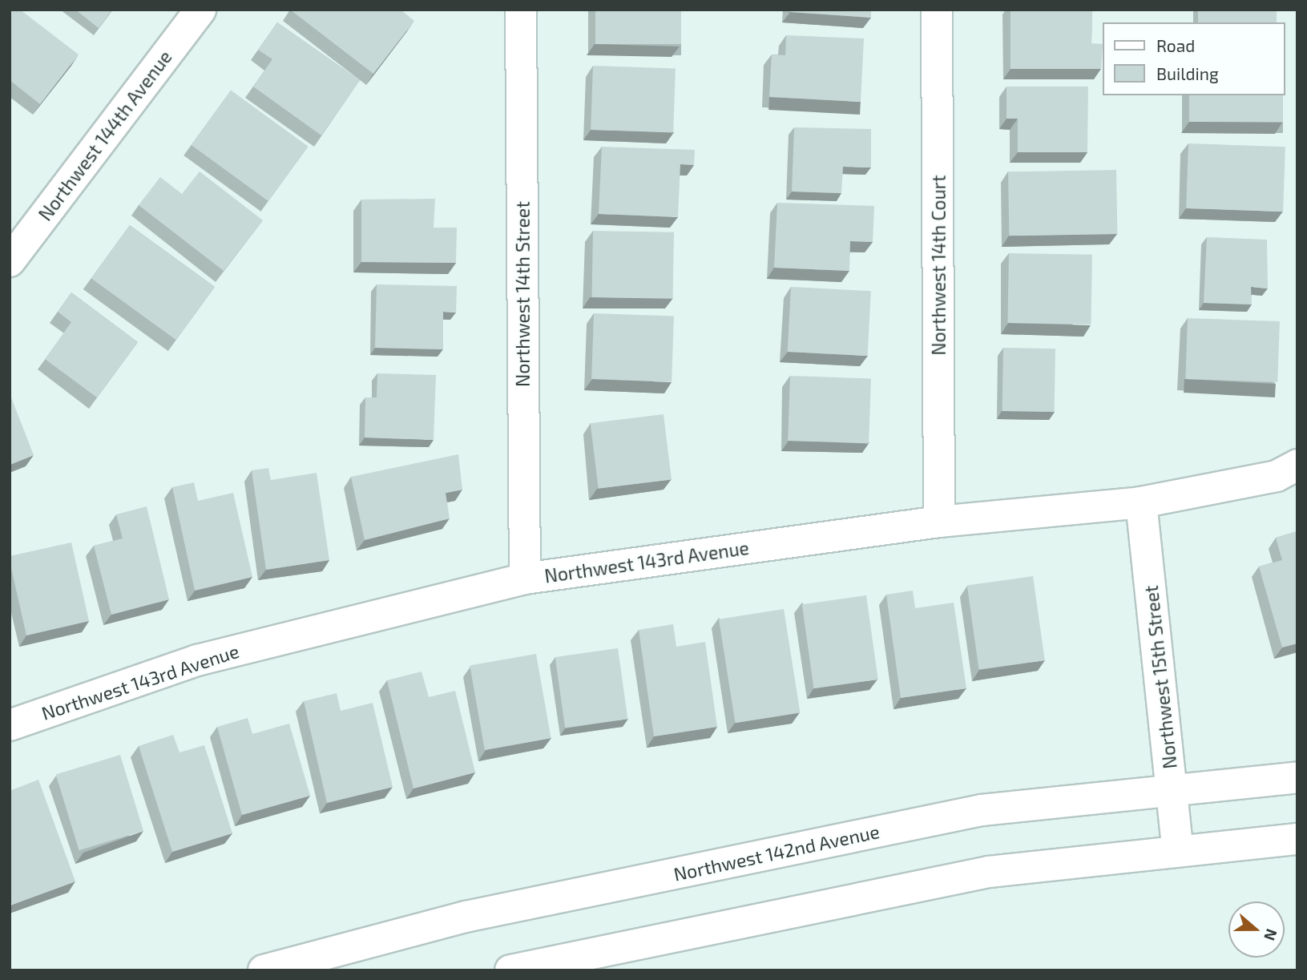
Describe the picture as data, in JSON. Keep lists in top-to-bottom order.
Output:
{
  "streets": {
    "street": [
      "Northwest 144th Avenue",
      "Northwest 14th Court",
      "Northwest 14th Street",
      "Northwest 143rd Avenue",
      "Northwest 15th Street",
      "Northwest 142nd Avenue"
    ]
  },
  "crossings": [
    ["Northwest 14th Court", "Northwest 143rd Avenue"],
    ["Northwest 14th Street", "Northwest 143rd Avenue"],
    ["Northwest 143rd Avenue", "Northwest 15th Street"],
    ["Northwest 15th Street", "Northwest 142nd Avenue"]
  ],
  "legend": ["Road", "Building"],
  "north": "right"
}
